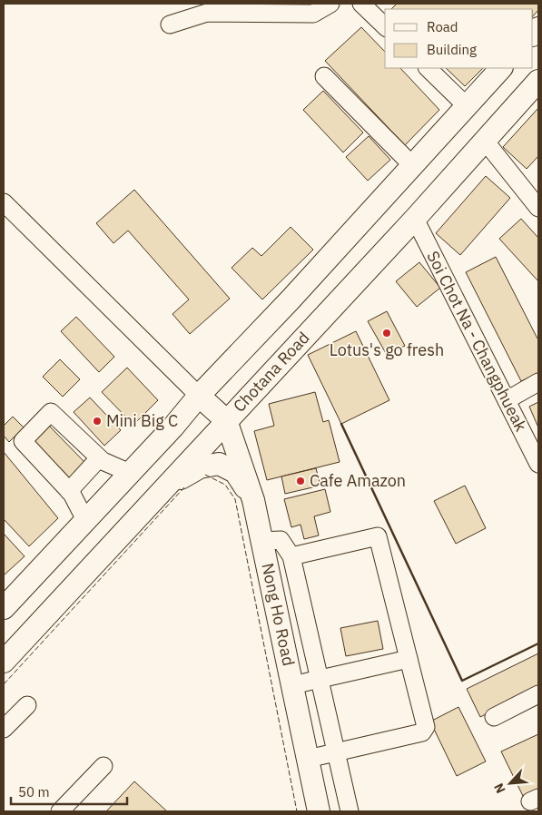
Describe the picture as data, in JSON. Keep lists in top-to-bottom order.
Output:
{
  "streets": {
    "main road": ["Chotana Road", "Nong Ho Road"],
    "street": ["Soi Chot Na - Changphueak"]
  },
  "crossings": [
    ["Soi Chot Na - Changphueak", "Chotana Road"],
    ["Chotana Road", "Nong Ho Road"]
  ],
  "places": ["Lotus's go fresh", "Mini Big C", "Cafe Amazon"],
  "legend": ["Road", "Building"],
  "scale_bar": "50 m",
  "north": "bottom left"
}
